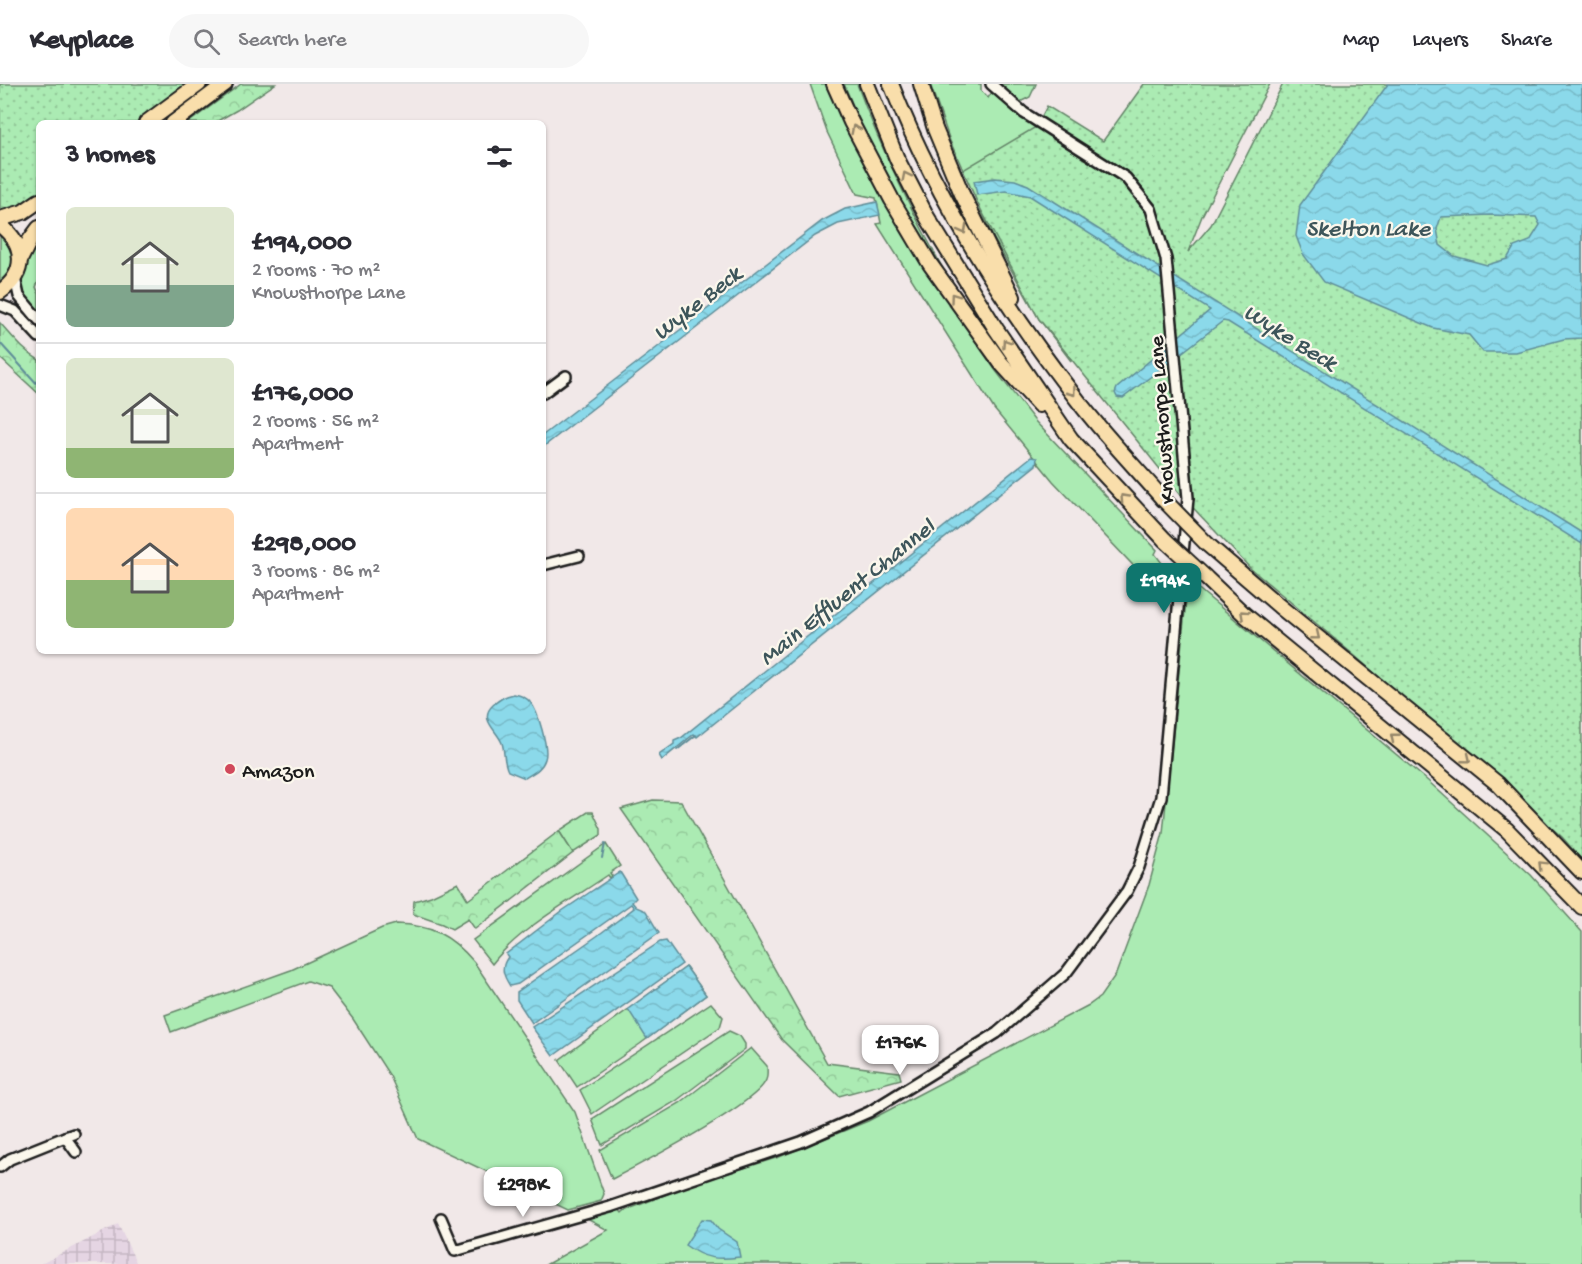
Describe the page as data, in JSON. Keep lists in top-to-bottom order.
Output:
{
  "streets": {
    "street": ["Knowsthorpe Lane"]
  },
  "water": ["Skelton Lake", "Wyke Beck", "Main Effluent Channel"],
  "places": ["Amazon"],
  "page": {
    "header": "Keyplace",
    "search": "Search here",
    "nav": ["Map", "Layers", "Share"],
    "heading": "3 homes",
    "list": [
      {
        "name": "£194,000",
        "note": "2 rooms · 70 m² · Knowsthorpe Lane"
      },
      {
        "name": "£176,000",
        "note": "2 rooms · 56 m² · Apartment"
      },
      {
        "name": "£298,000",
        "note": "3 rooms · 86 m² · Apartment"
      }
    ],
    "price": ["£194K", "£176K", "£298K"]
  }
}
